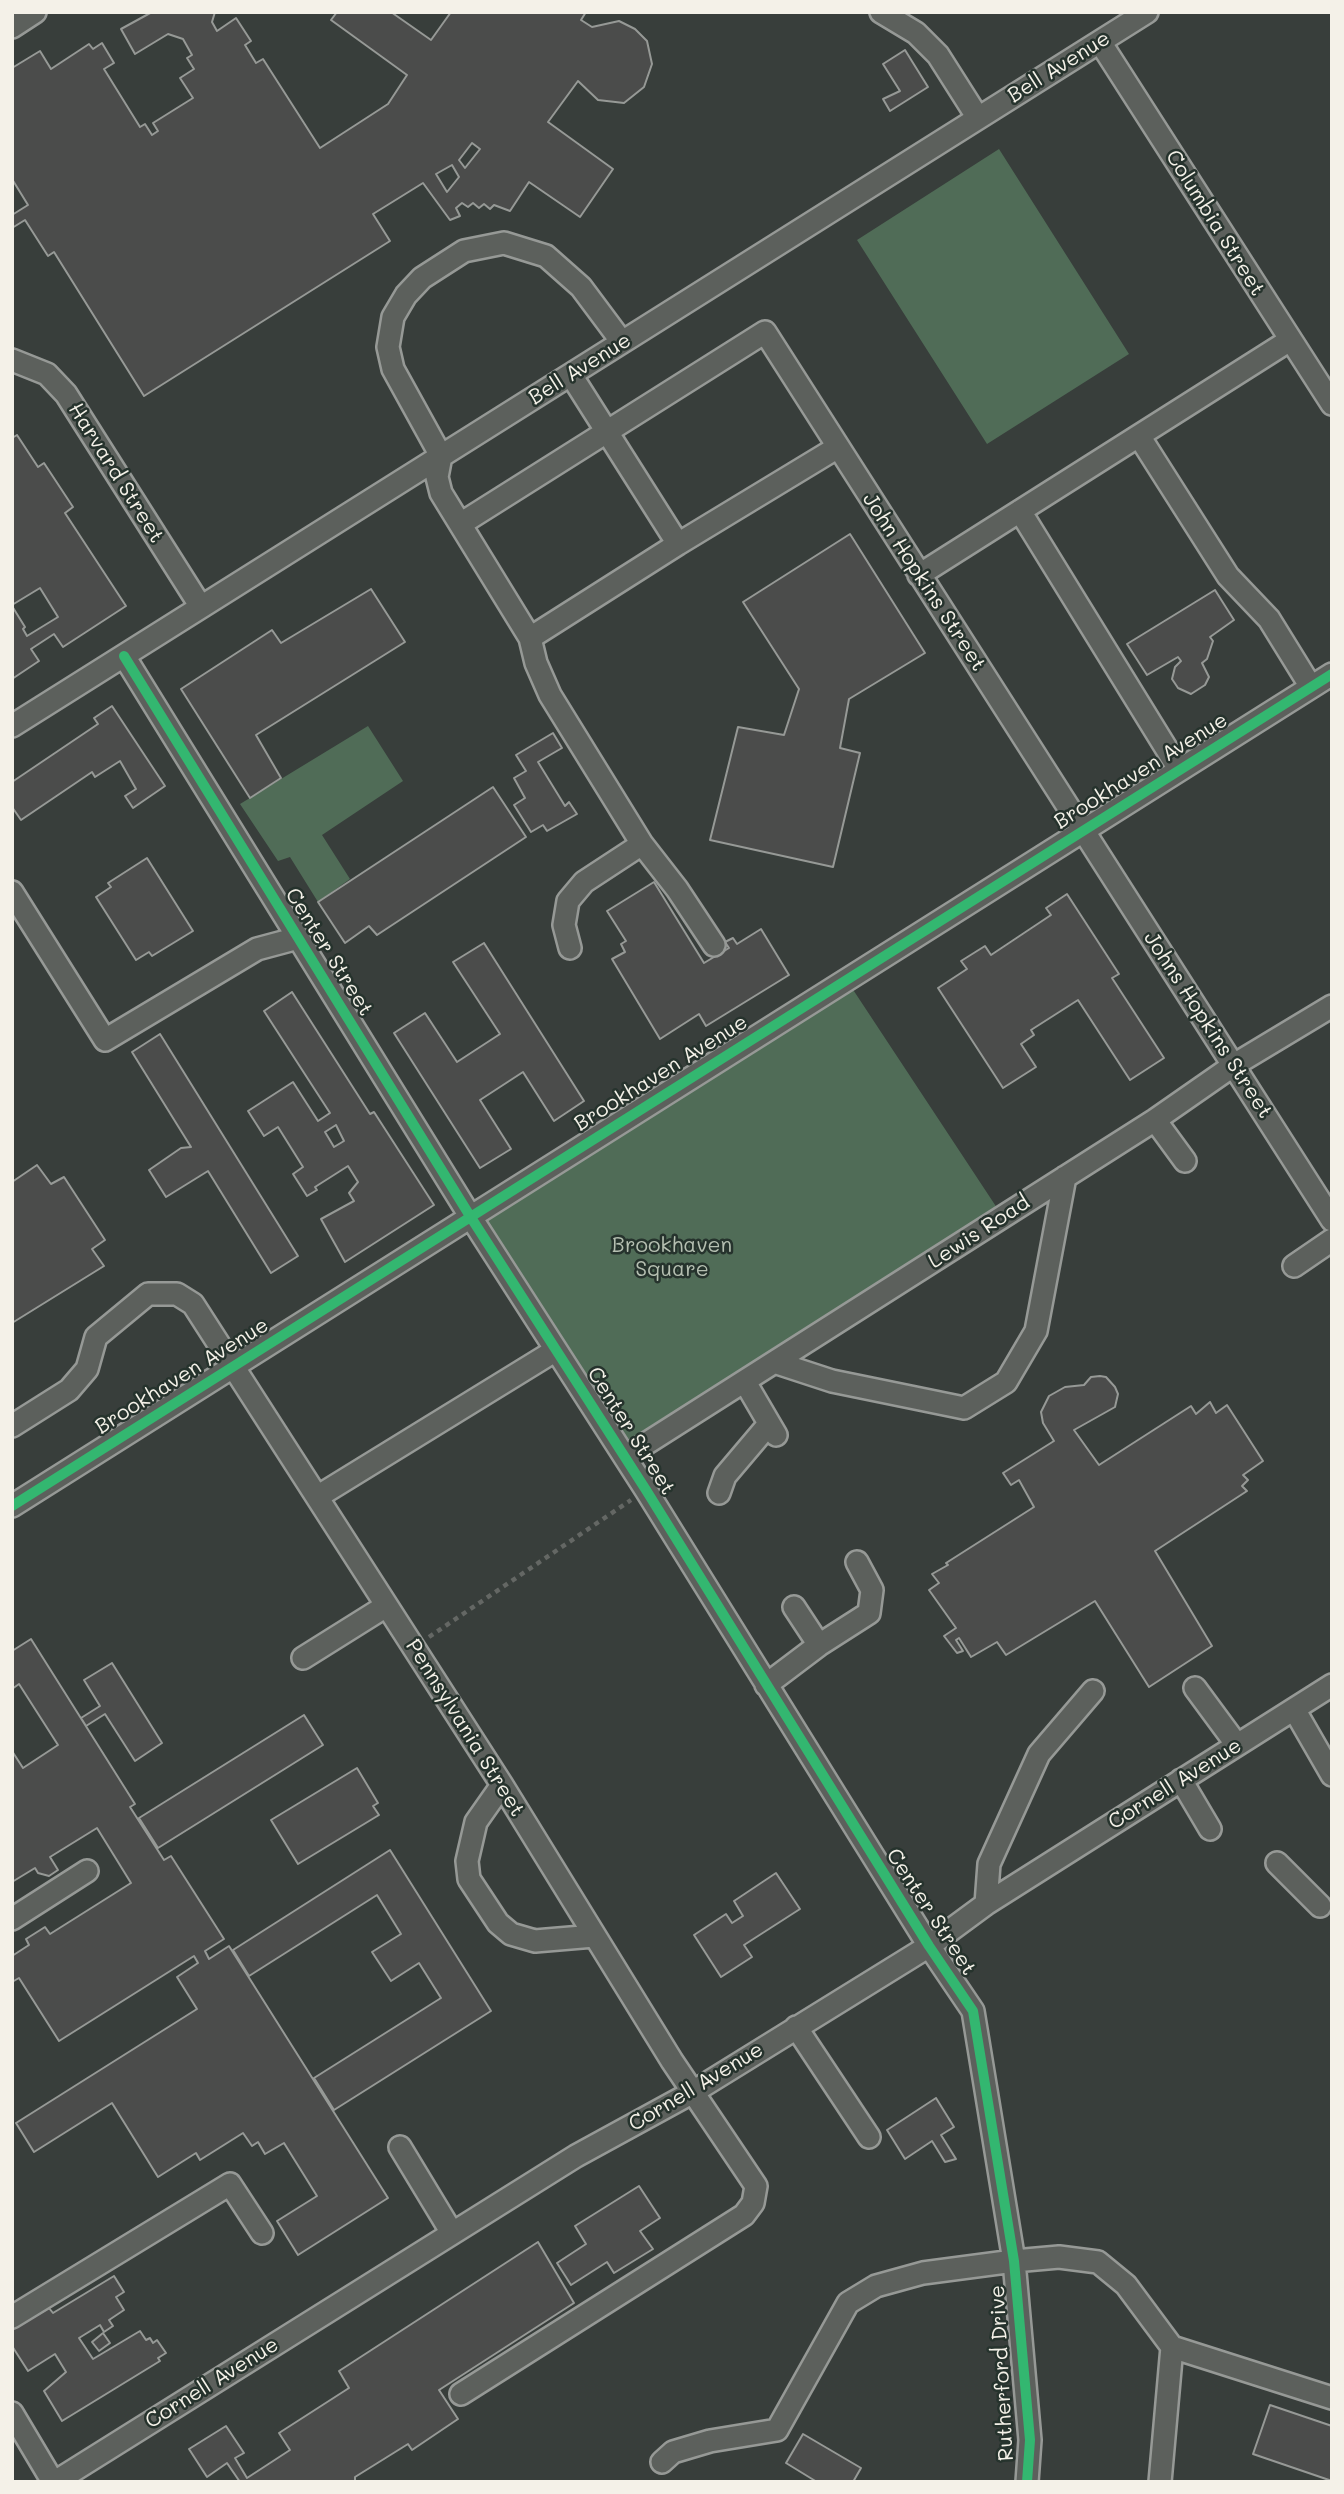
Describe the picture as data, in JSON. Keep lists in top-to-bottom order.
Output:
{
  "streets": {
    "street": [
      "Bell Avenue",
      "Columbia Street",
      "Harvard Street",
      "John Hopkins Street",
      "Brookhaven Avenue",
      "Center Street",
      "Johns Hopkins Street",
      "Lewis Road",
      "Pennsylvania Street",
      "Cornell Avenue",
      "Rutherford Drive"
    ]
  },
  "crossings": [
    ["Bell Avenue", "Columbia Street"],
    ["Bell Avenue", "Harvard Street"],
    ["Bell Avenue", "Center Street"],
    ["John Hopkins Street", "Brookhaven Avenue"],
    ["John Hopkins Street", "Johns Hopkins Street"],
    ["Brookhaven Avenue", "Center Street"],
    ["Brookhaven Avenue", "Johns Hopkins Street"],
    ["Brookhaven Avenue", "Pennsylvania Street"],
    ["Center Street", "Lewis Road"],
    ["Center Street", "Cornell Avenue"],
    ["Center Street", "Rutherford Drive"],
    ["Johns Hopkins Street", "Lewis Road"],
    ["Pennsylvania Street", "Cornell Avenue"]
  ],
  "parks": ["Brookhaven Square"]
}
